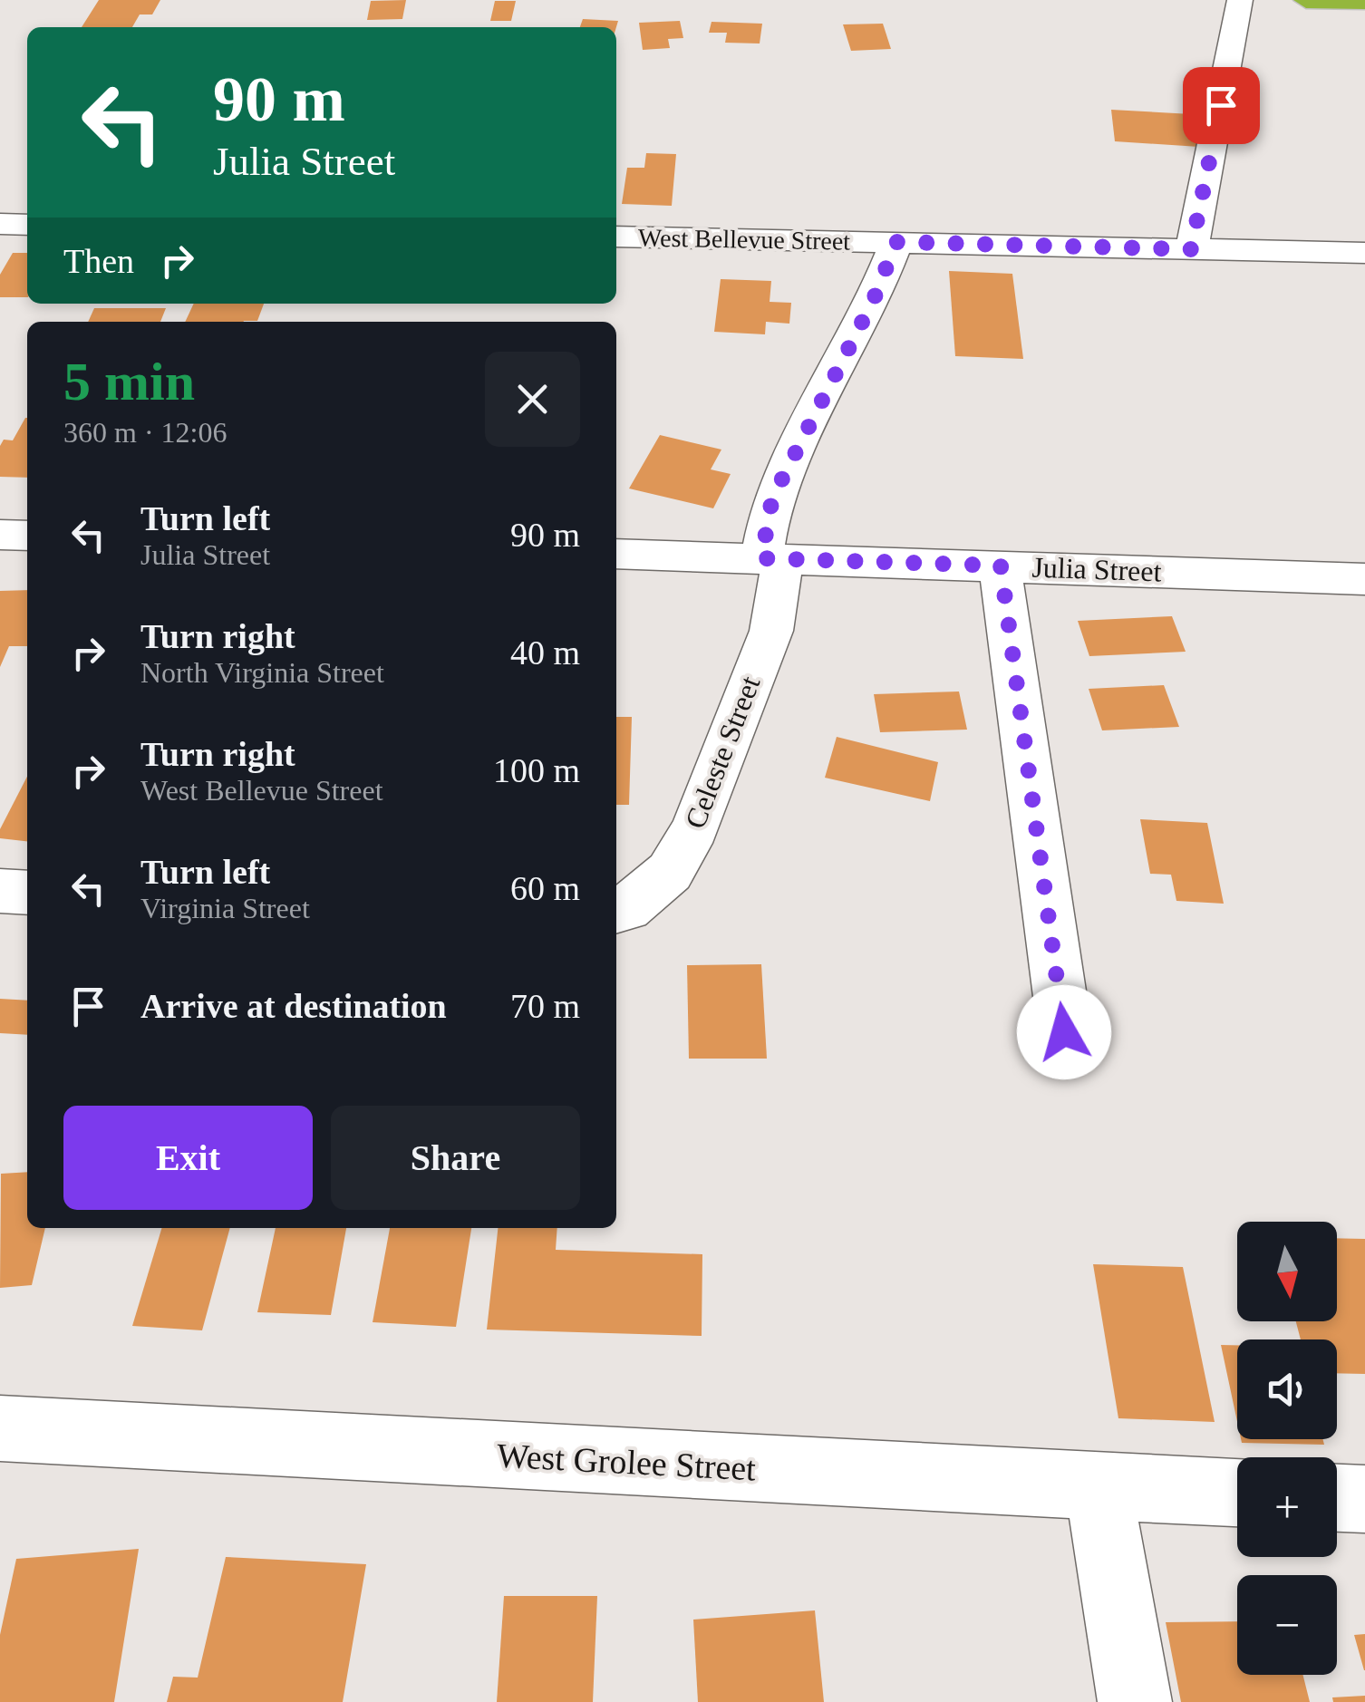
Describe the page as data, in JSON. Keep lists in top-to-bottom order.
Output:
{
  "streets": {
    "street": [
      "West Bellevue Street",
      "Julia Street",
      "Celeste Street",
      "West Grolee Street"
    ]
  },
  "crossings": [
    ["West Bellevue Street", "Celeste Street"],
    ["Julia Street", "Celeste Street"]
  ],
  "north": "bottom",
  "page": {
    "turn": ["90 m", "Julia Street"],
    "then": "Then",
    "heading": ["5 min", "360 m · 12:06"],
    "list": [
      {
        "name": "Turn left",
        "note": "Julia Street",
        "value": "90 m"
      },
      {
        "name": "Turn right",
        "note": "North Virginia Street",
        "value": "40 m"
      },
      {
        "name": "Turn right",
        "note": "West Bellevue Street",
        "value": "100 m"
      },
      {
        "name": "Turn left",
        "note": "Virginia Street",
        "value": "60 m"
      },
      {
        "name": "Arrive at destination",
        "value": "70 m"
      }
    ],
    "buttons": ["Exit", "Share"],
    "map_buttons": ["+", "−"]
  }
}
